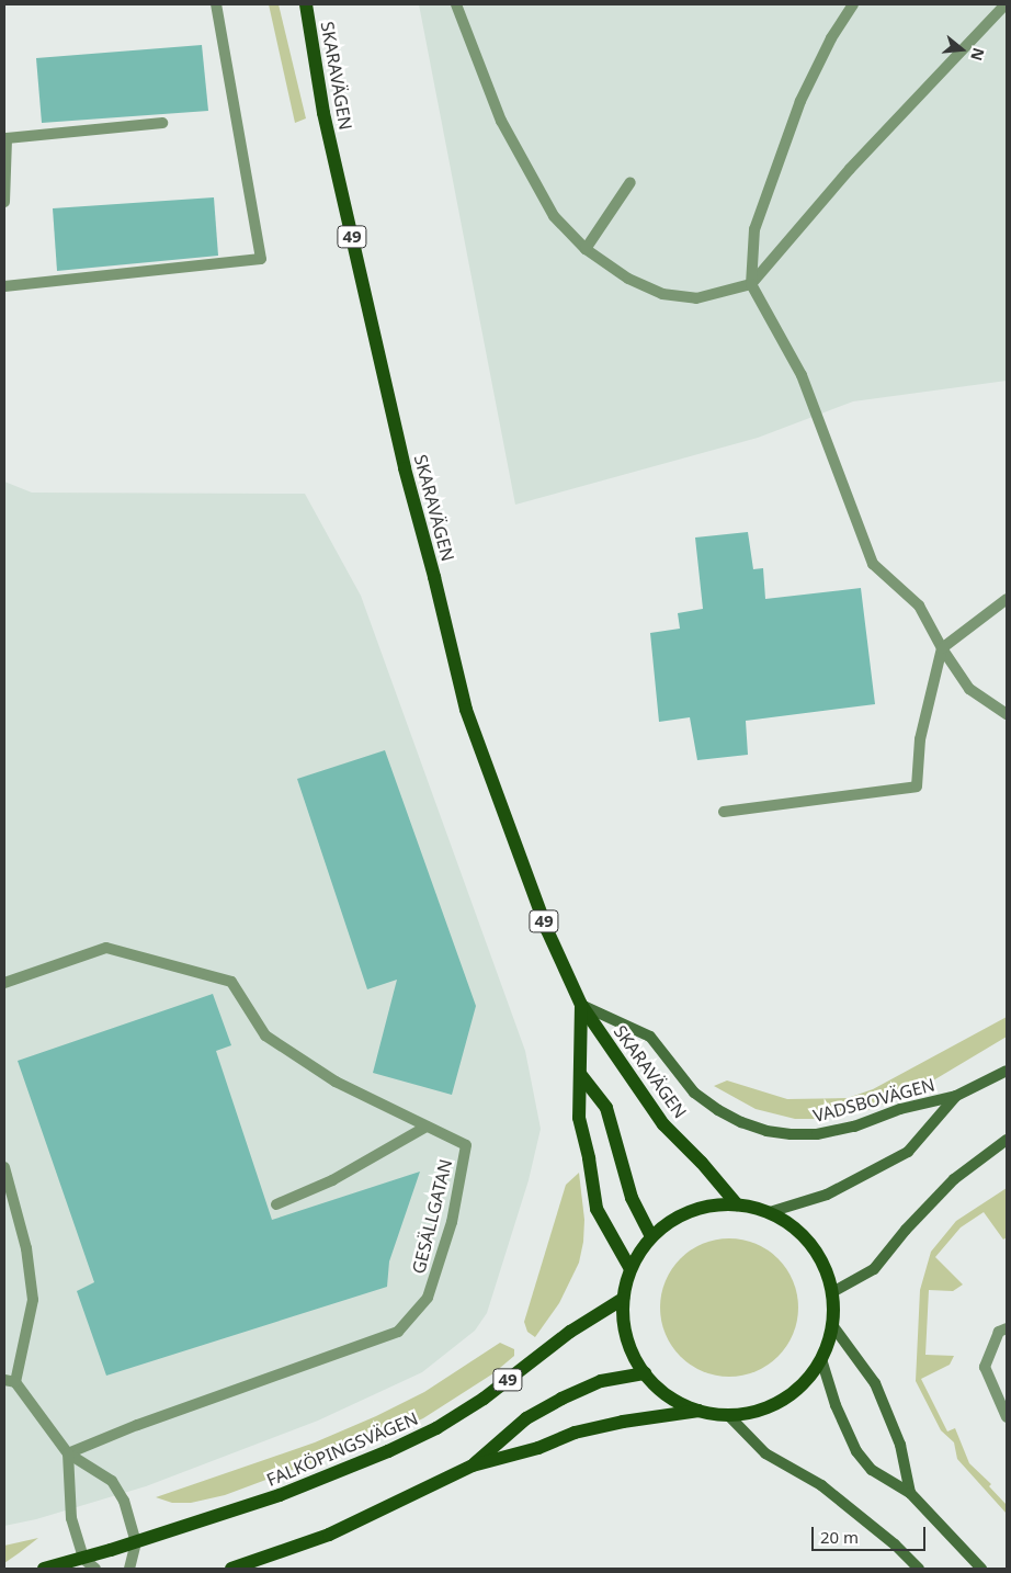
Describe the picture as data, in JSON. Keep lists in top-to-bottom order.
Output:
{
  "streets": {
    "main road": [
      "SKARAVÄGEN",
      "49",
      "VADSBOVÄGEN",
      "FALKÖPINGSVÄGEN"
    ],
    "street": ["GESÄLLGATAN"]
  },
  "crossings": [
    ["SKARAVÄGEN", "49"],
    ["SKARAVÄGEN", "VADSBOVÄGEN"],
    ["49", "VADSBOVÄGEN"],
    ["49", "FALKÖPINGSVÄGEN"]
  ],
  "scale_bar": "20 m",
  "north": "right"
}
